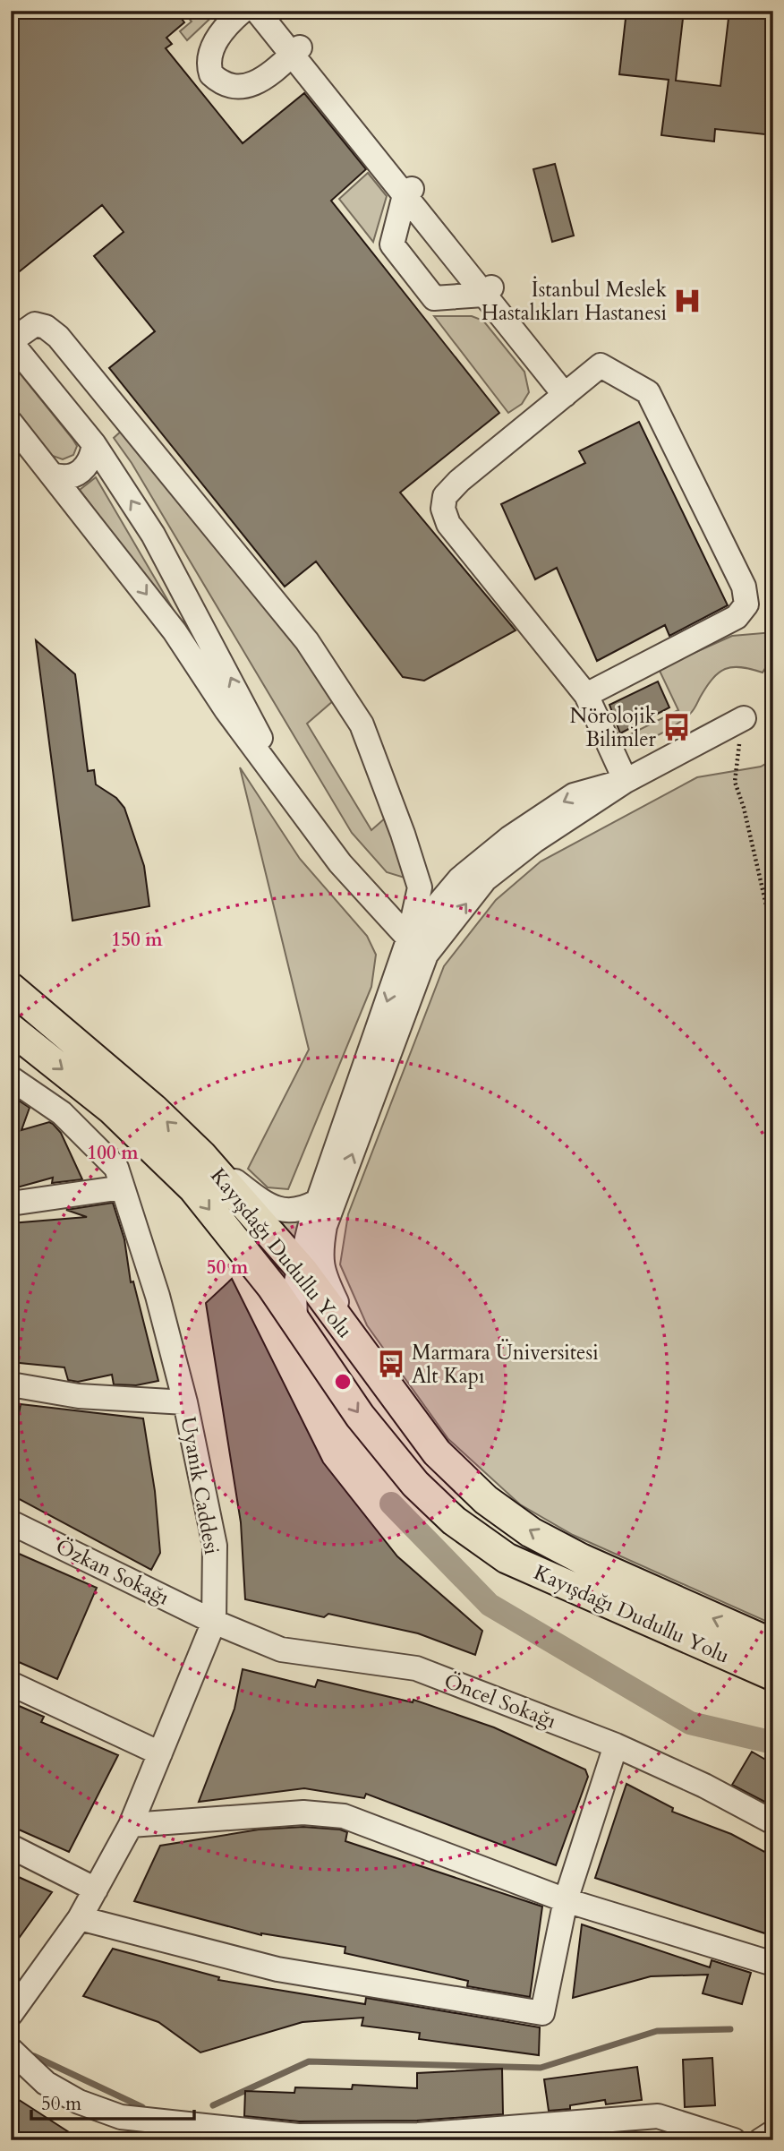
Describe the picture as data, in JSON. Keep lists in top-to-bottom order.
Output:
{
  "streets": {
    "main road": ["Kayışdağı Dudullu Yolu"],
    "street": ["Uyanık Caddesi", "Özkan Sokağı", "Öncel Sokağı"]
  },
  "crossings": [
    ["Uyanık Caddesi", "Özkan Sokağı"],
    ["Uyanık Caddesi", "Öncel Sokağı"],
    ["Özkan Sokağı", "Öncel Sokağı"]
  ],
  "places": {
    "hospital": ["İstanbul Meslek Hastalıkları Hastanesi"],
    "bus stop": ["Nörolojik Bilimler", "Marmara Üniversitesi Alt Kapı"]
  },
  "scale_bar": "50 m",
  "rings": ["150 m", "100 m", "50 m"]
}
